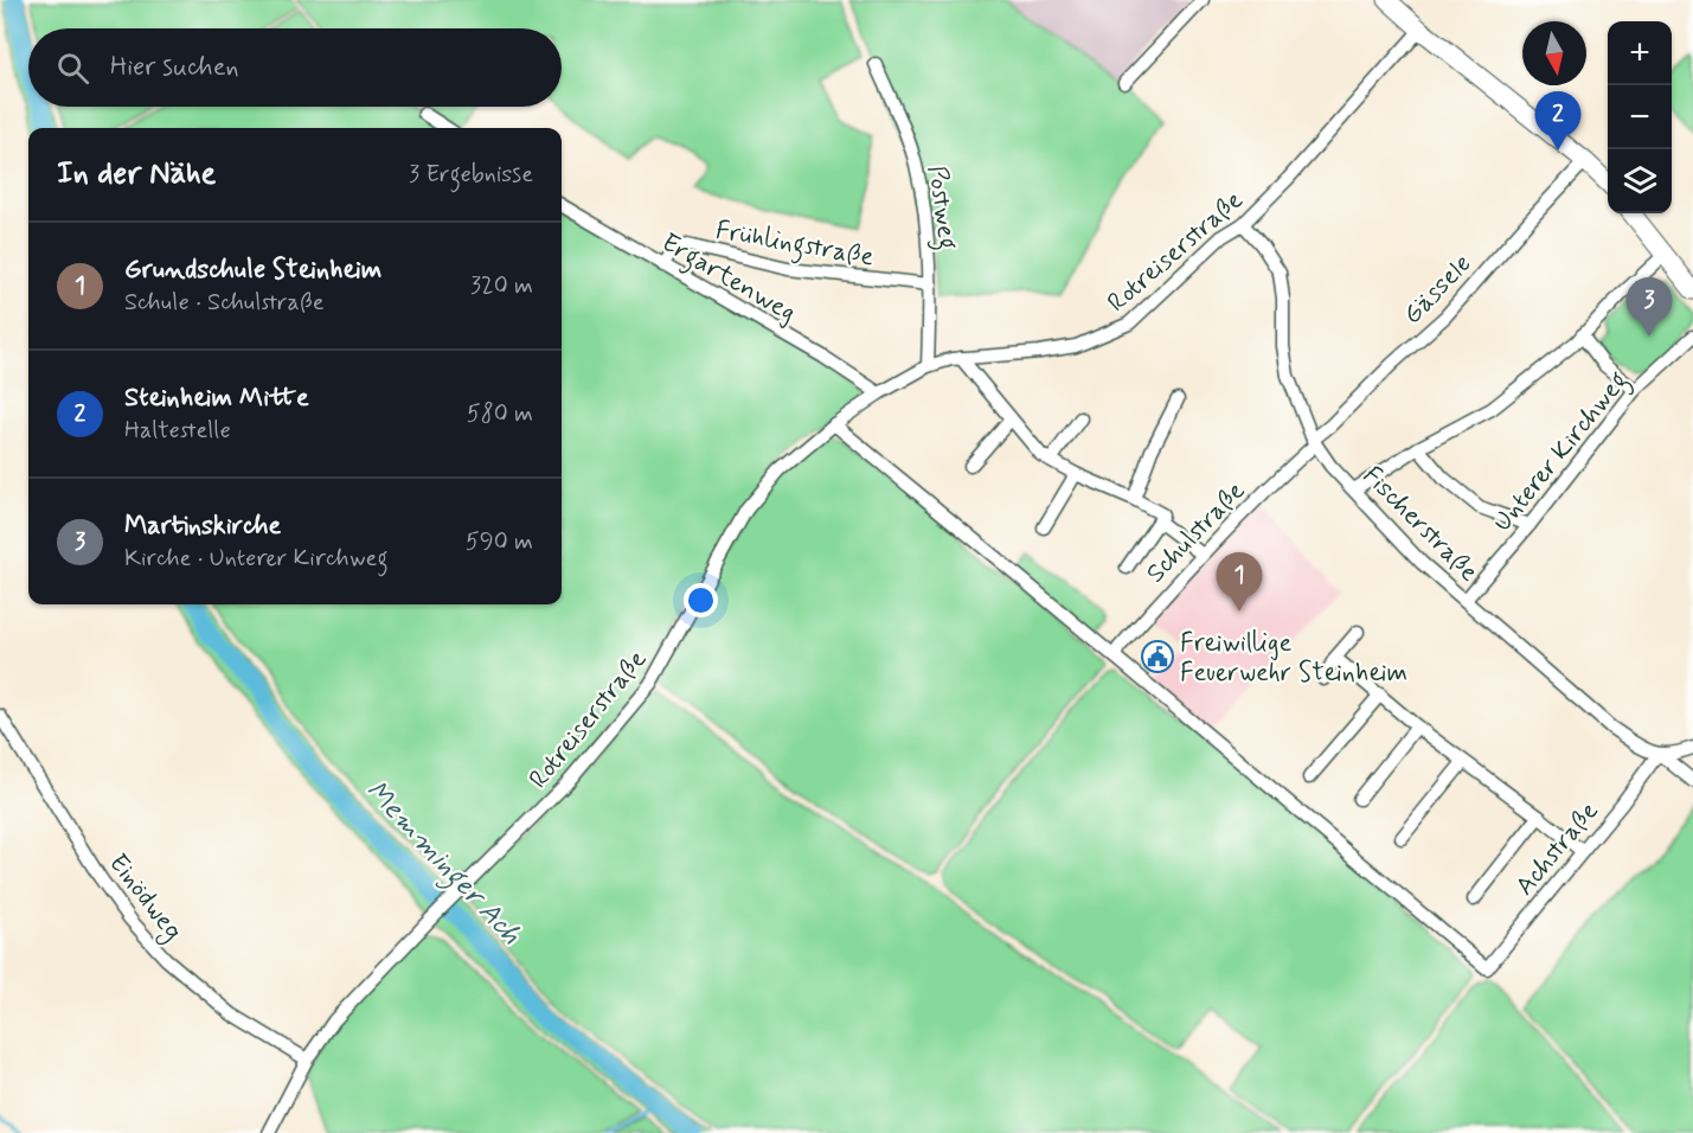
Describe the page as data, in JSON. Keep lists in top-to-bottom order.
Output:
{
  "streets": {
    "street": [
      "Postweg",
      "Frühlingstraße",
      "Rotreiserstraße",
      "Ergartenweg",
      "Gässele",
      "Unterer Kirchweg",
      "Fischerstraße",
      "Schulstraße",
      "Achstraße",
      "Einödweg"
    ]
  },
  "crossings": [
    ["Postweg", "Frühlingstraße"],
    ["Postweg", "Rotreiserstraße"],
    ["Frühlingstraße", "Ergartenweg"],
    ["Rotreiserstraße", "Ergartenweg"],
    ["Rotreiserstraße", "Fischerstraße"],
    ["Rotreiserstraße", "Einödweg"],
    ["Gässele", "Fischerstraße"],
    ["Gässele", "Schulstraße"],
    ["Unterer Kirchweg", "Fischerstraße"],
    ["Fischerstraße", "Schulstraße"],
    ["Fischerstraße", "Achstraße"],
    ["Schulstraße", "Achstraße"]
  ],
  "water": ["Memminger Ach"],
  "places": {
    "public building": ["Freiwillige Feuerwehr Steinheim"]
  },
  "north": "bottom",
  "page": {
    "map_buttons": ["+", "−"],
    "search": "Hier suchen",
    "pins": ["2", "3", "1"],
    "heading": ["In der Nähe", "3 Ergebnisse"],
    "list": [
      {
        "mark": "1",
        "name": "Grundschule Steinheim",
        "note": "Schule · Schulstraße",
        "value": "320 m"
      },
      {
        "mark": "2",
        "name": "Steinheim Mitte",
        "note": "Haltestelle",
        "value": "580 m"
      },
      {
        "mark": "3",
        "name": "Martinskirche",
        "note": "Kirche · Unterer Kirchweg",
        "value": "590 m"
      }
    ]
  }
}
